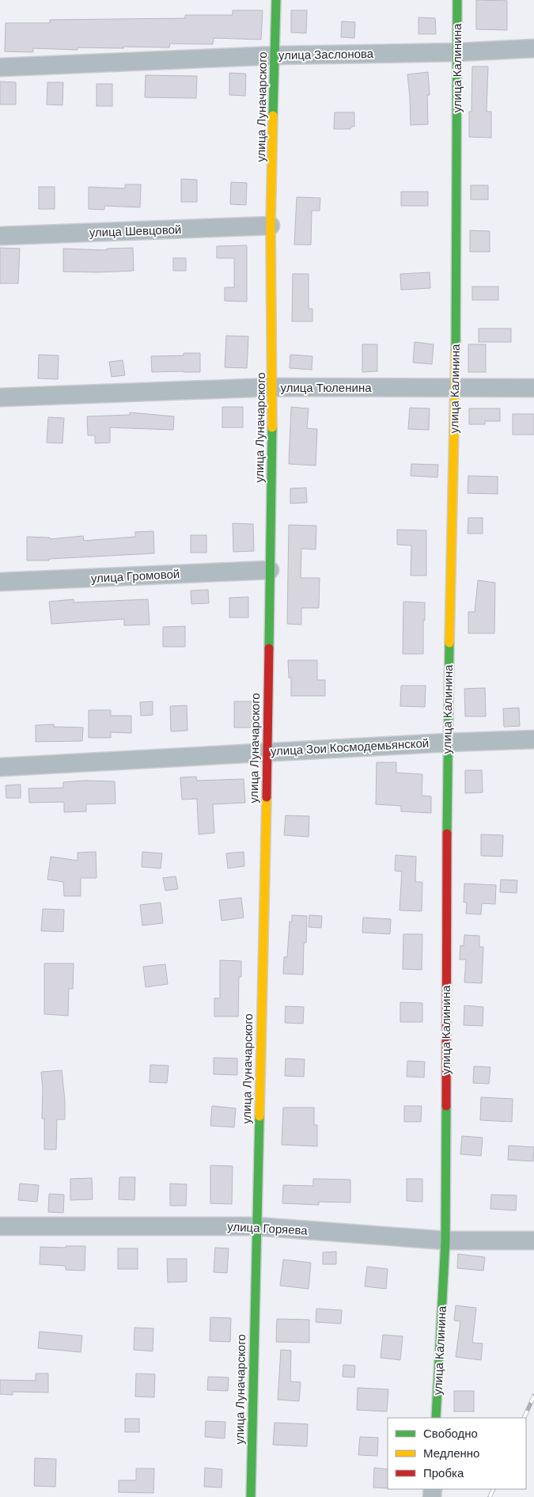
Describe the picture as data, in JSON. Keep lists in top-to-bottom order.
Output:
{
  "streets": {
    "main road": ["улица Калинина", "улица Луначарского"],
    "street": [
      "улица Заслонова",
      "улица Шевцовой",
      "улица Тюленина",
      "улица Громовой",
      "улица Зои Космодемьянской",
      "улица Горяева"
    ]
  },
  "crossings": [
    ["улица Заслонова", "улица Калинина"],
    ["улица Заслонова", "улица Луначарского"],
    ["улица Калинина", "улица Тюленина"],
    ["улица Калинина", "улица Зои Космодемьянской"],
    ["улица Калинина", "улица Горяева"],
    ["улица Луначарского", "улица Шевцовой"],
    ["улица Луначарского", "улица Тюленина"],
    ["улица Луначарского", "улица Громовой"],
    ["улица Луначарского", "улица Зои Космодемьянской"],
    ["улица Луначарского", "улица Горяева"]
  ],
  "legend": ["Свободно", "Медленно", "Пробка"]
}
